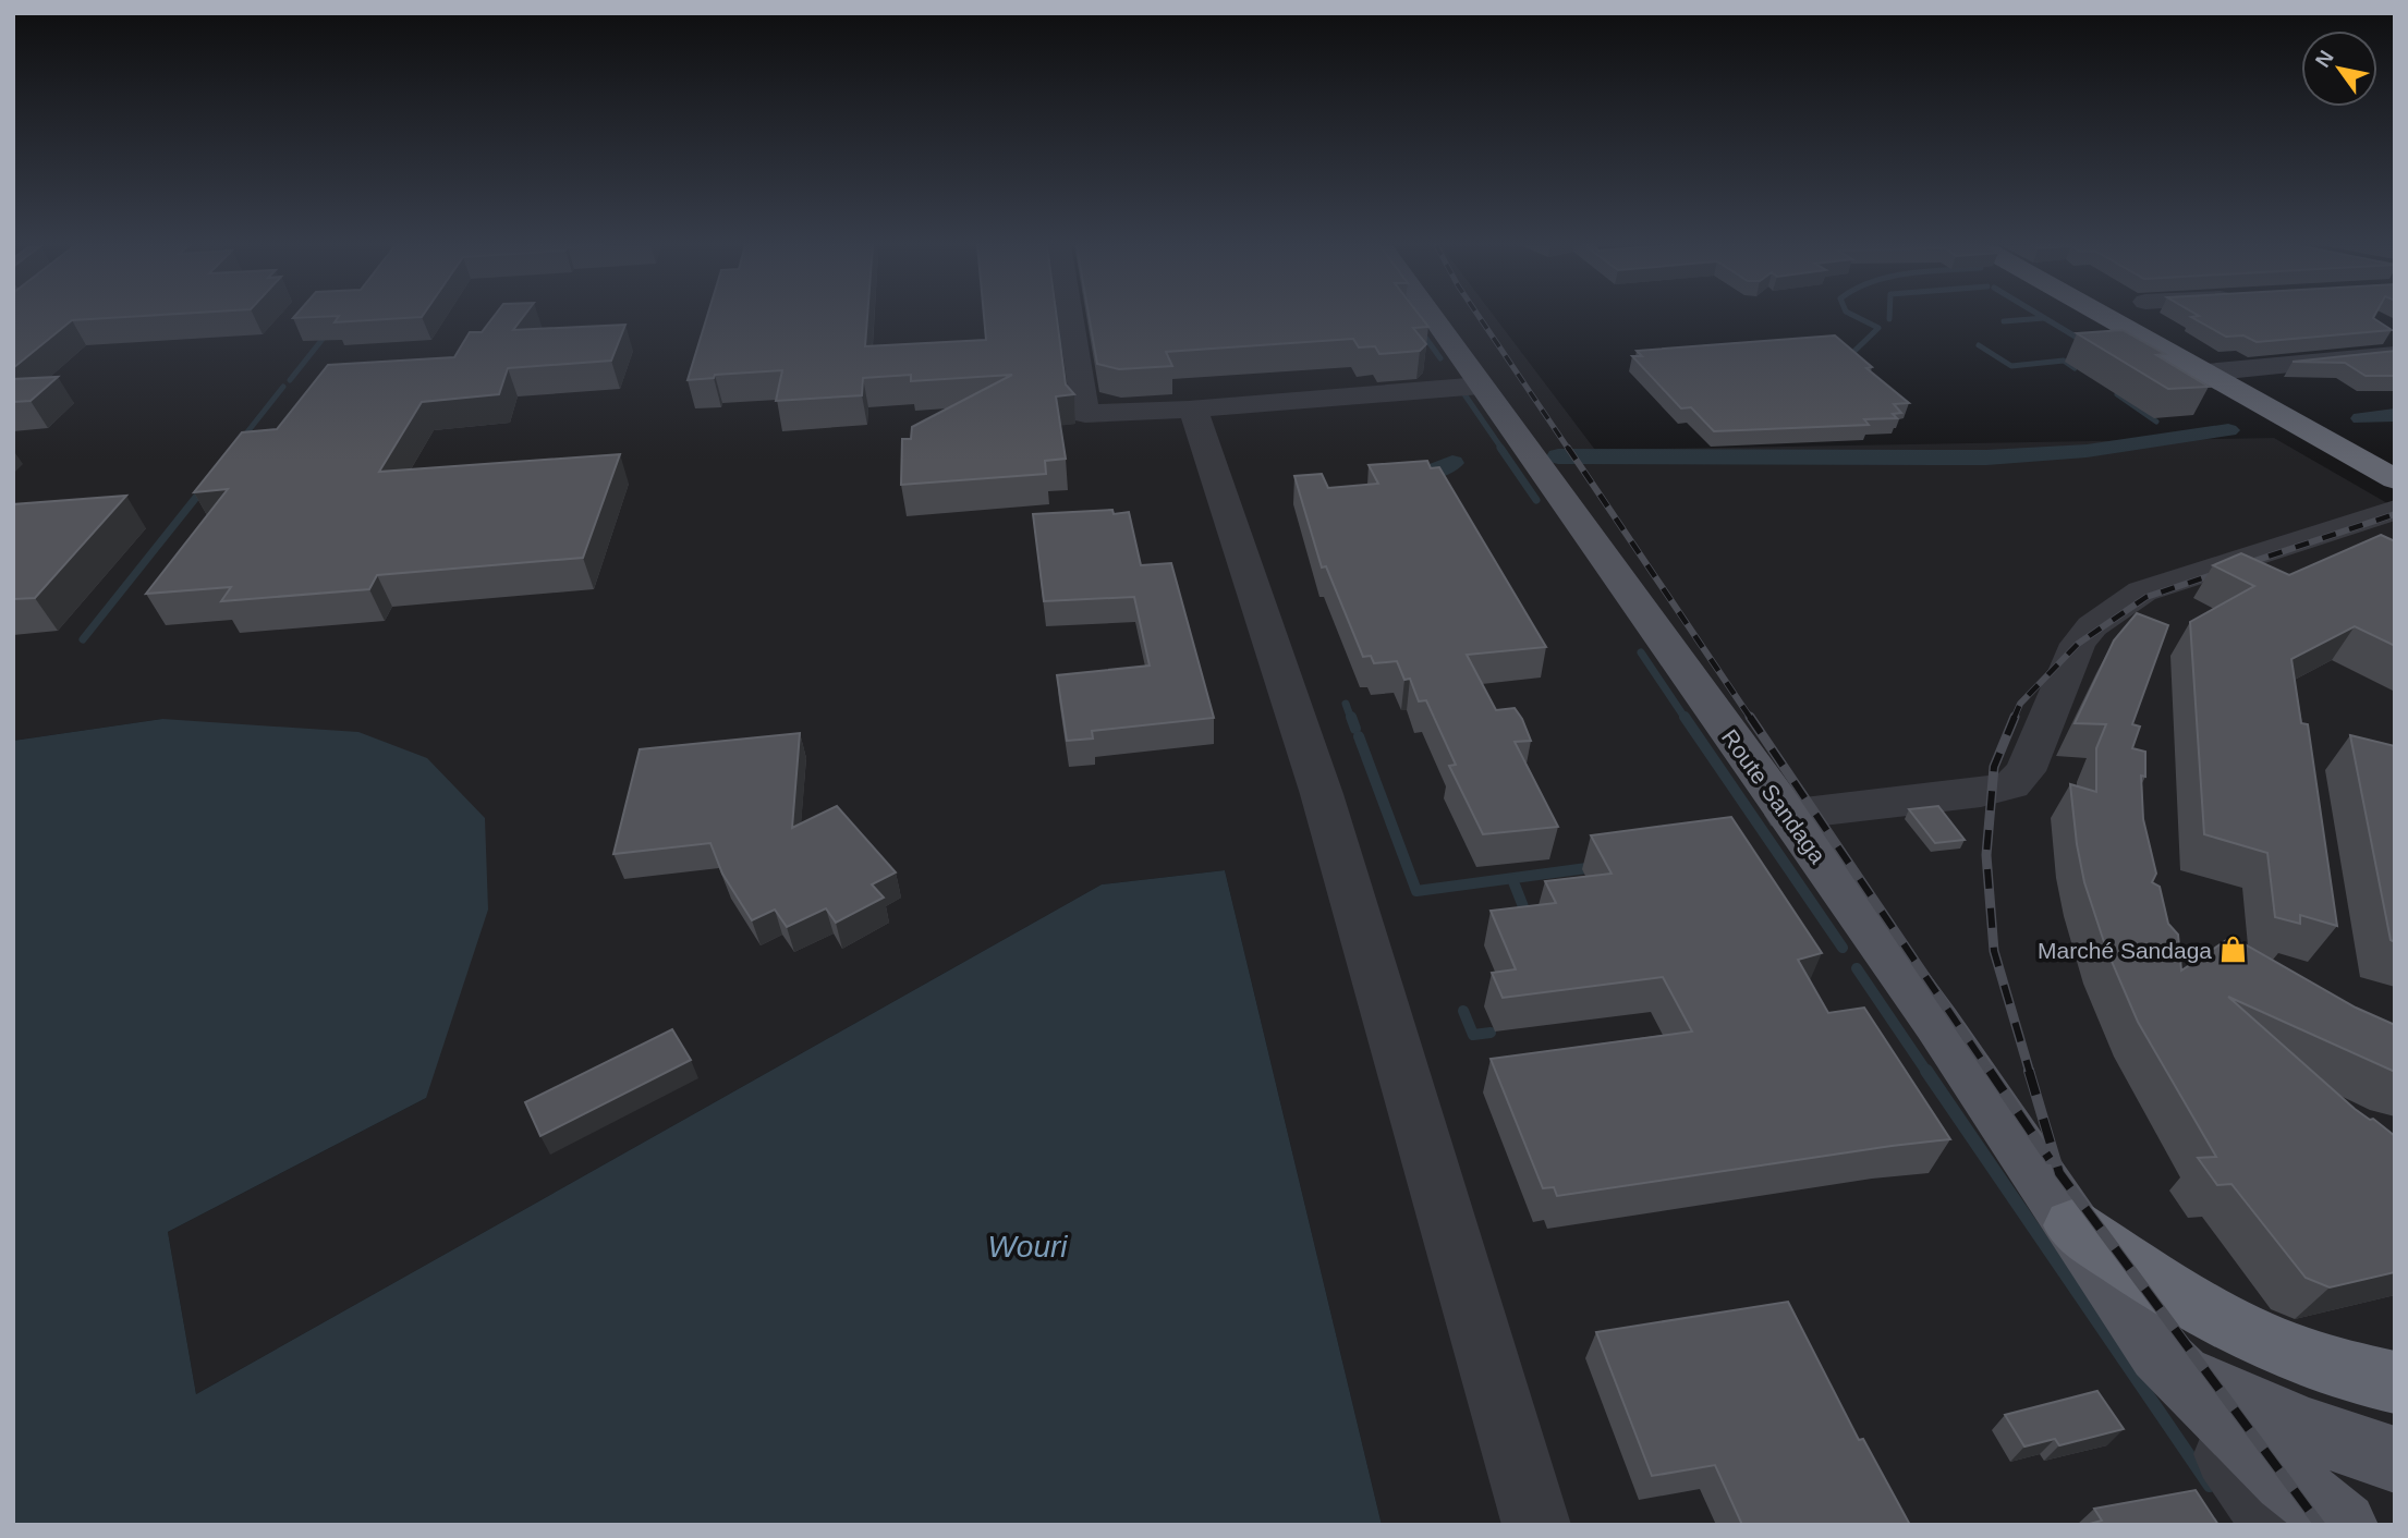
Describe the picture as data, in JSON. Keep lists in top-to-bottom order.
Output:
{
  "streets": {
    "main road": ["Route Sandaga"]
  },
  "water": ["Wouri"],
  "places": {
    "shop": ["Marché Sandaga"]
  },
  "north": "top left"
}
